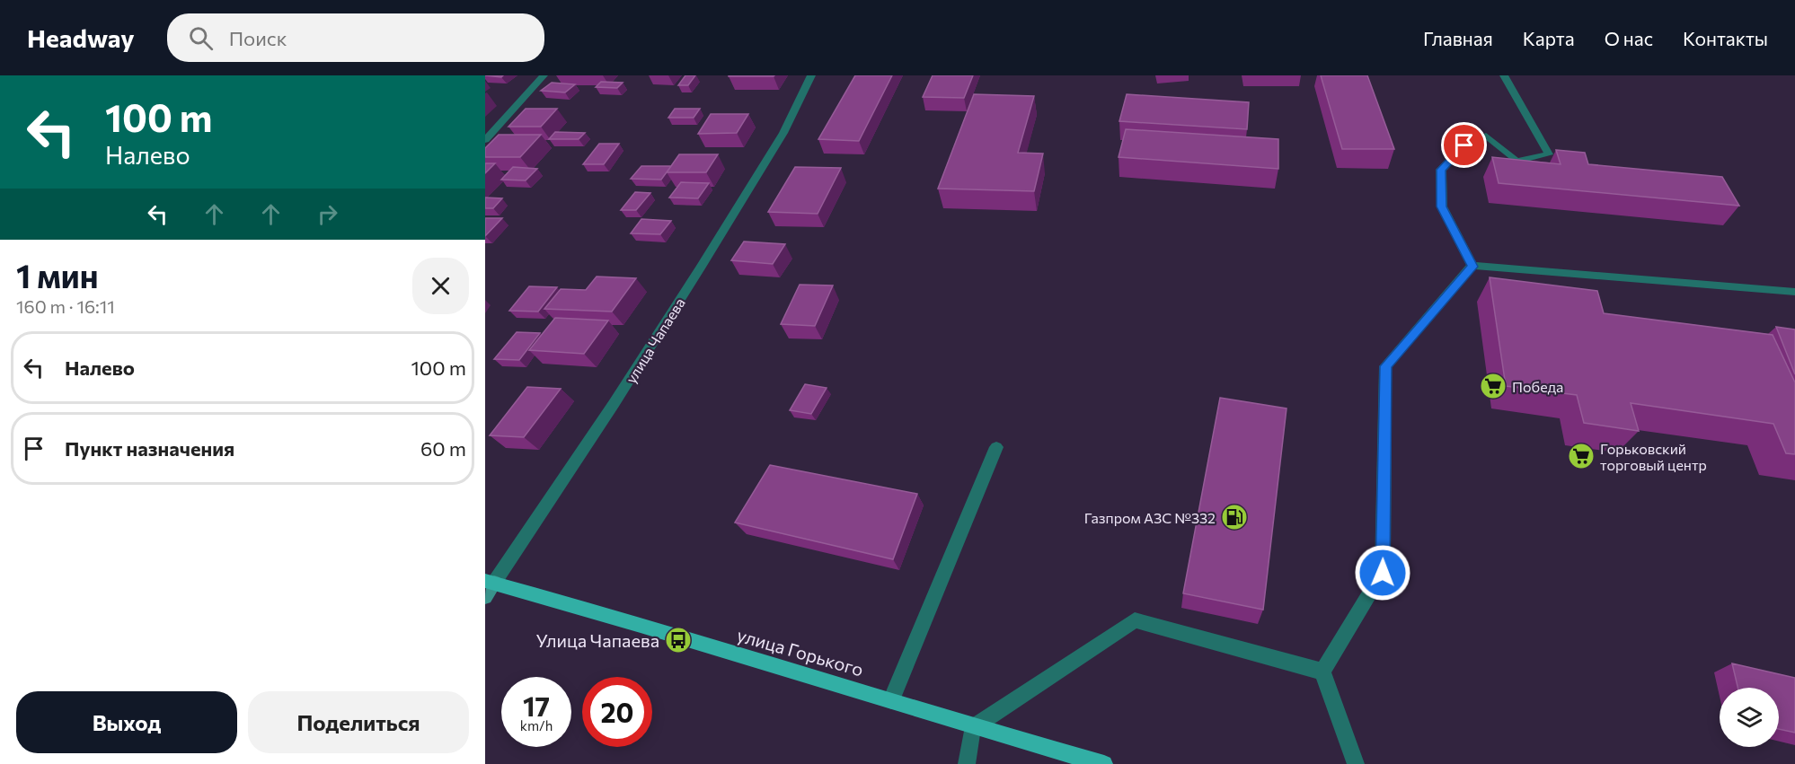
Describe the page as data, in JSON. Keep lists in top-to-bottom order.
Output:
{
  "streets": {
    "main road": ["улица Горького"],
    "street": ["улица Чапаева"]
  },
  "crossings": [
    ["улица Чапаева", "улица Горького"]
  ],
  "places": {
    "supermarket": ["Победа", "Горьковский торговый центр"],
    "fuel station": ["Газпром АЗС №332"],
    "bus stop": ["Улица Чапаева"]
  },
  "page": {
    "header": "Headway",
    "search": "Поиск",
    "nav": [
      "Главная",
      "Карта",
      "О нас",
      "Контакты"
    ],
    "turn": ["100 m", "Налево"],
    "heading": ["1 мин", "160 m · 16:11"],
    "list": [
      {
        "name": "Налево",
        "value": "100 m"
      },
      {
        "name": "Пункт назначения",
        "value": "60 m"
      }
    ],
    "speed": "17 km/h",
    "limit": "20",
    "buttons": ["Выход", "Поделиться"]
  }
}
